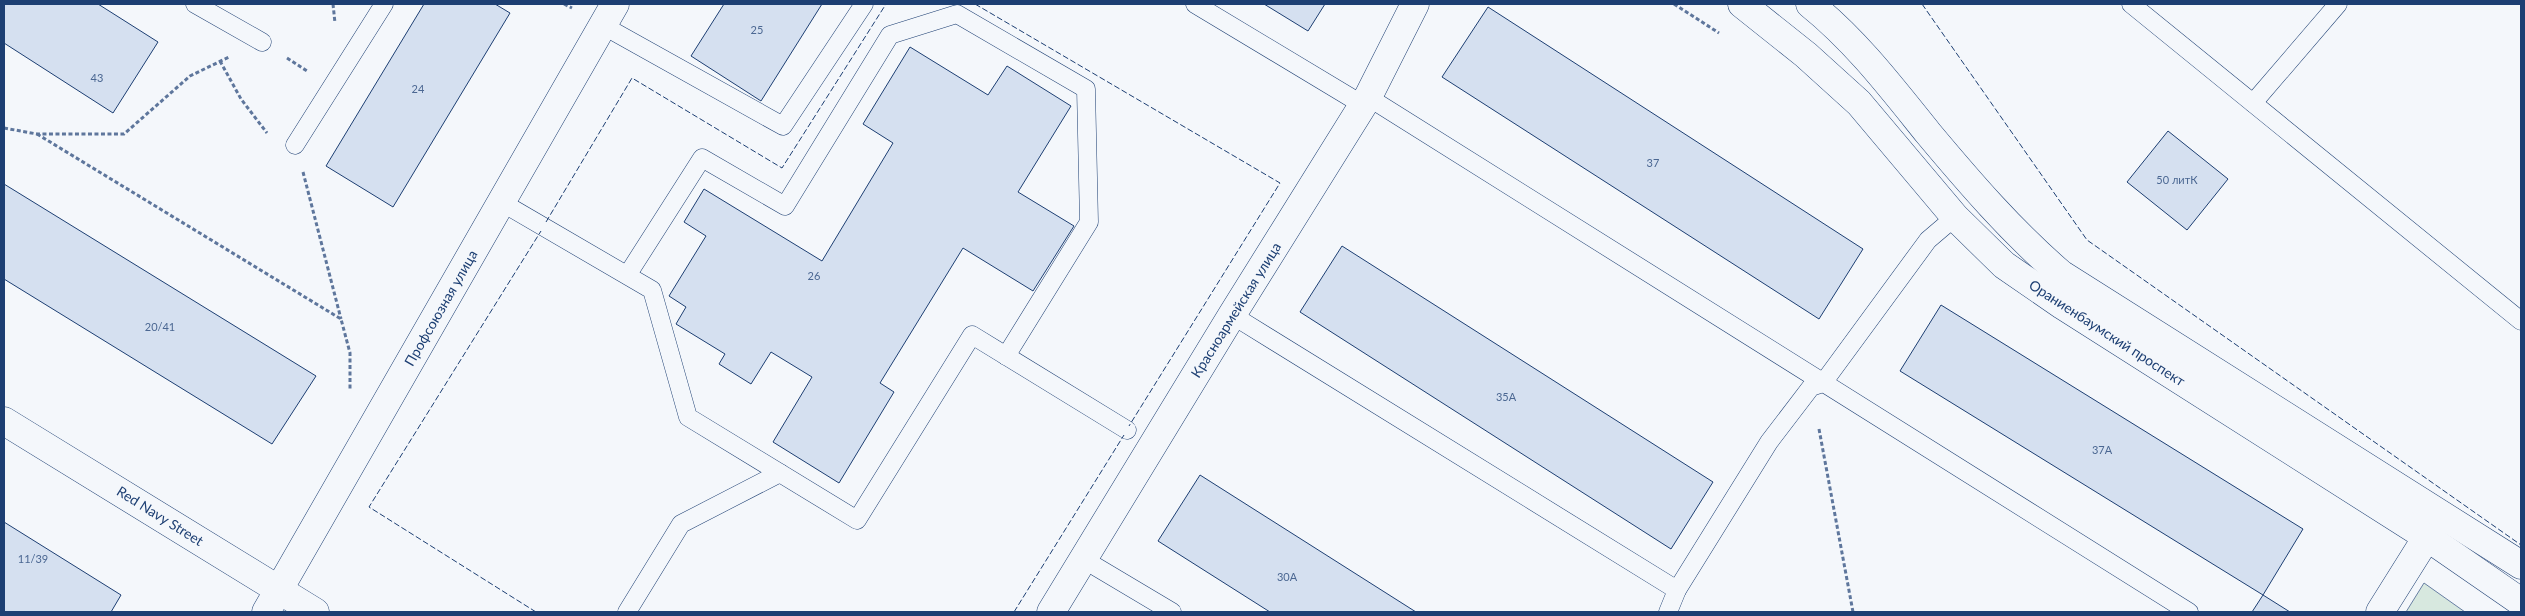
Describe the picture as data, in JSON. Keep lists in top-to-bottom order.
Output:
{
  "streets": {
    "main road": [
      "Профсоюзная улица",
      "Красноармейская улица",
      "Ораниенбаумский проспект",
      "Red Navy Street"
    ]
  },
  "crossings": [
    ["Профсоюзная улица", "Red Navy Street"]
  ],
  "house_numbers": [
    "25",
    "43",
    "24",
    "37",
    "50 литК",
    "26",
    "20/41",
    "35А",
    "37А",
    "11/39",
    "30А"
  ]
}
